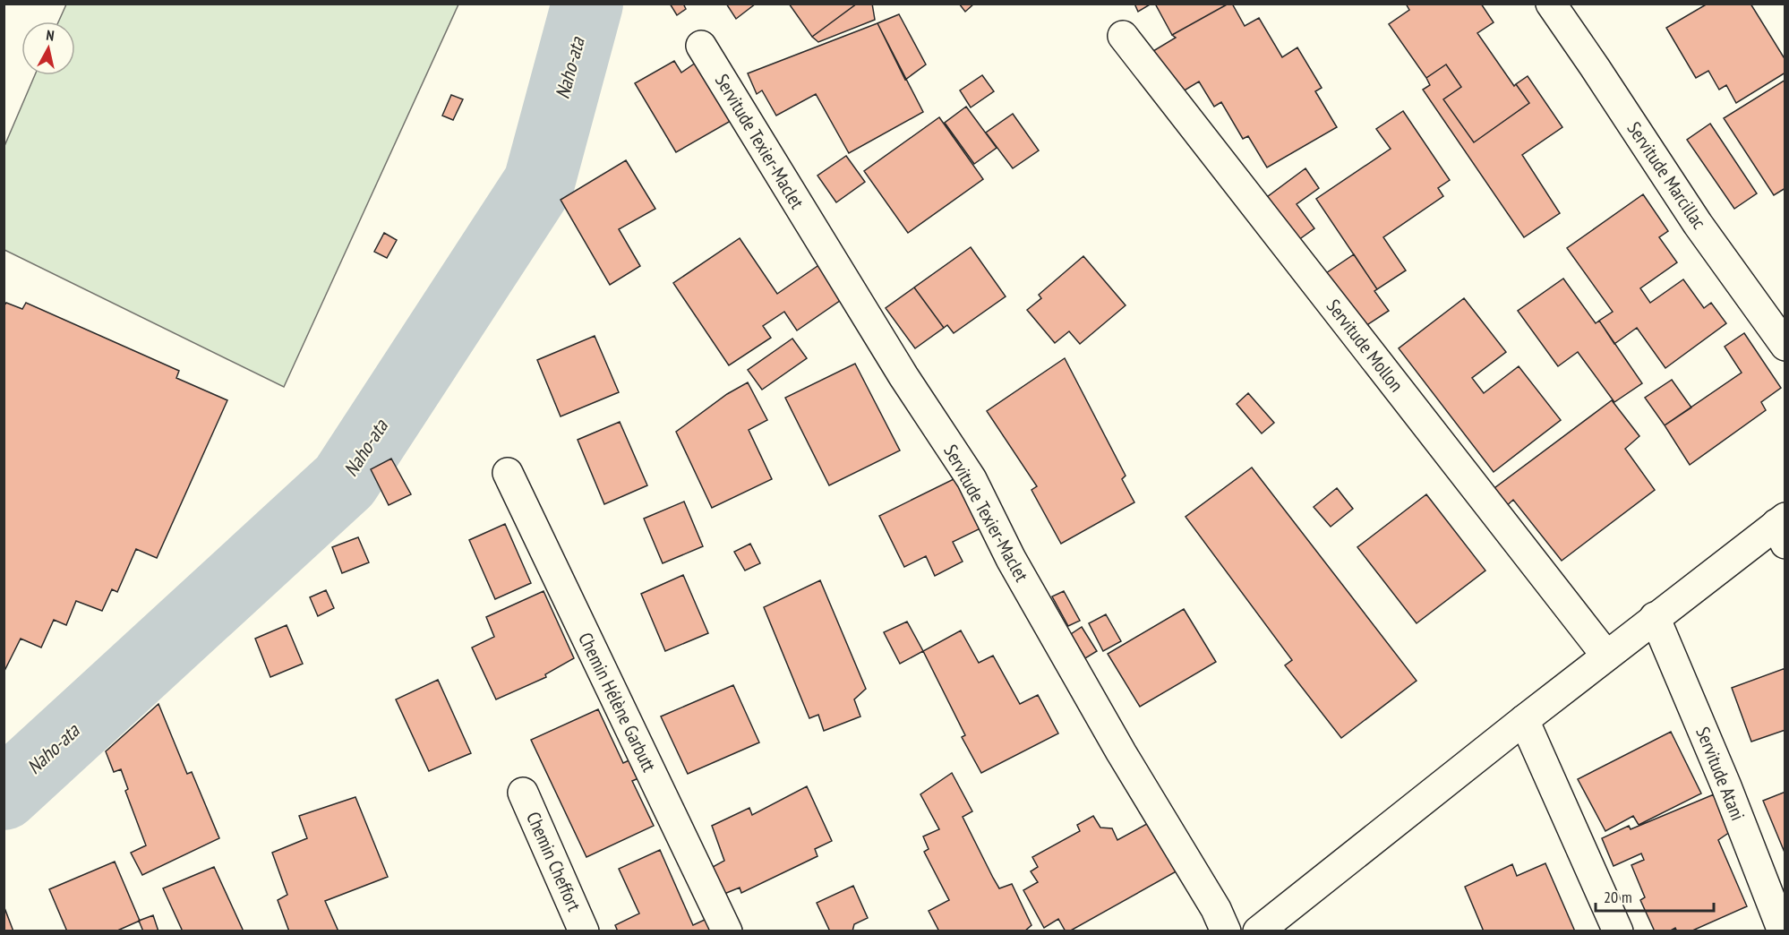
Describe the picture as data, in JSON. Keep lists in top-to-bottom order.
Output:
{
  "streets": {
    "street": [
      "Servitude Texier-Maclet",
      "Servitude Marcillac",
      "Servitude Mollon",
      "Chemin Hélène Garbutt",
      "Servitude Atani",
      "Chemin Cheffort"
    ]
  },
  "water": ["Naho-ata"],
  "scale_bar": "20 m",
  "north": "top"
}
